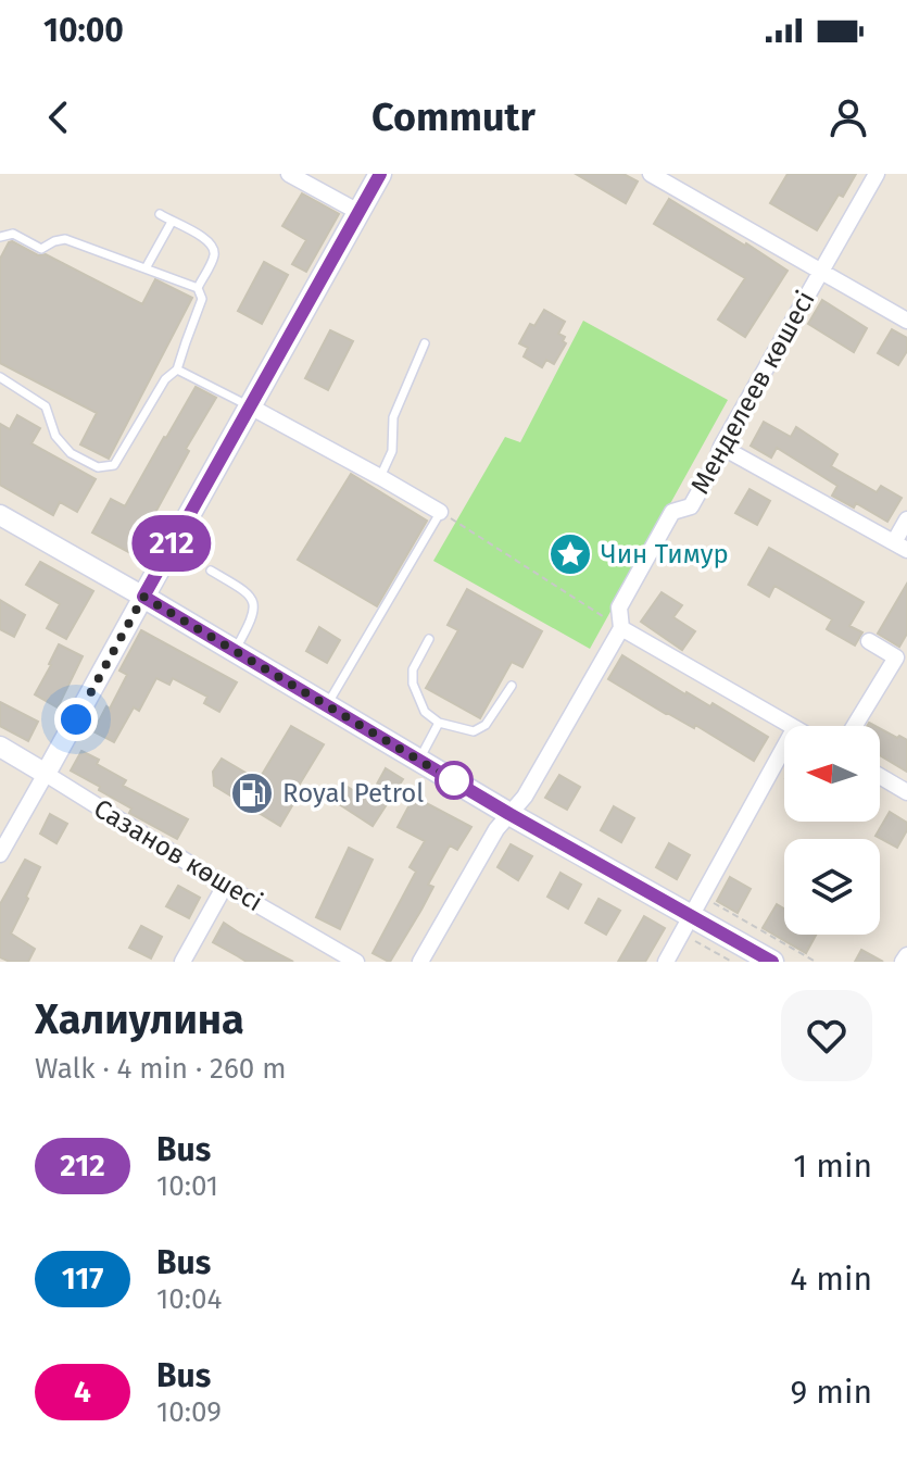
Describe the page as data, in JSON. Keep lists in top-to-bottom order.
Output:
{
  "streets": {
    "street": ["Менделеев көшесі", "Сазанов көшесі"]
  },
  "places": {
    "place": ["Чин Тимур"],
    "fuel station": ["Royal Petrol"]
  },
  "lines": ["bus line 212"],
  "north": "left",
  "page": {
    "status": "10:00",
    "header": "Commutr",
    "on_map": "212",
    "heading": ["Халиулина", "Walk · 4 min · 260 m"],
    "list": [
      {
        "mark": "212",
        "name": "Bus",
        "note": "10:01",
        "value": "1 min"
      },
      {
        "mark": "117",
        "name": "Bus",
        "note": "10:04",
        "value": "4 min"
      },
      {
        "mark": "4",
        "name": "Bus",
        "note": "10:09",
        "value": "9 min"
      }
    ]
  }
}
